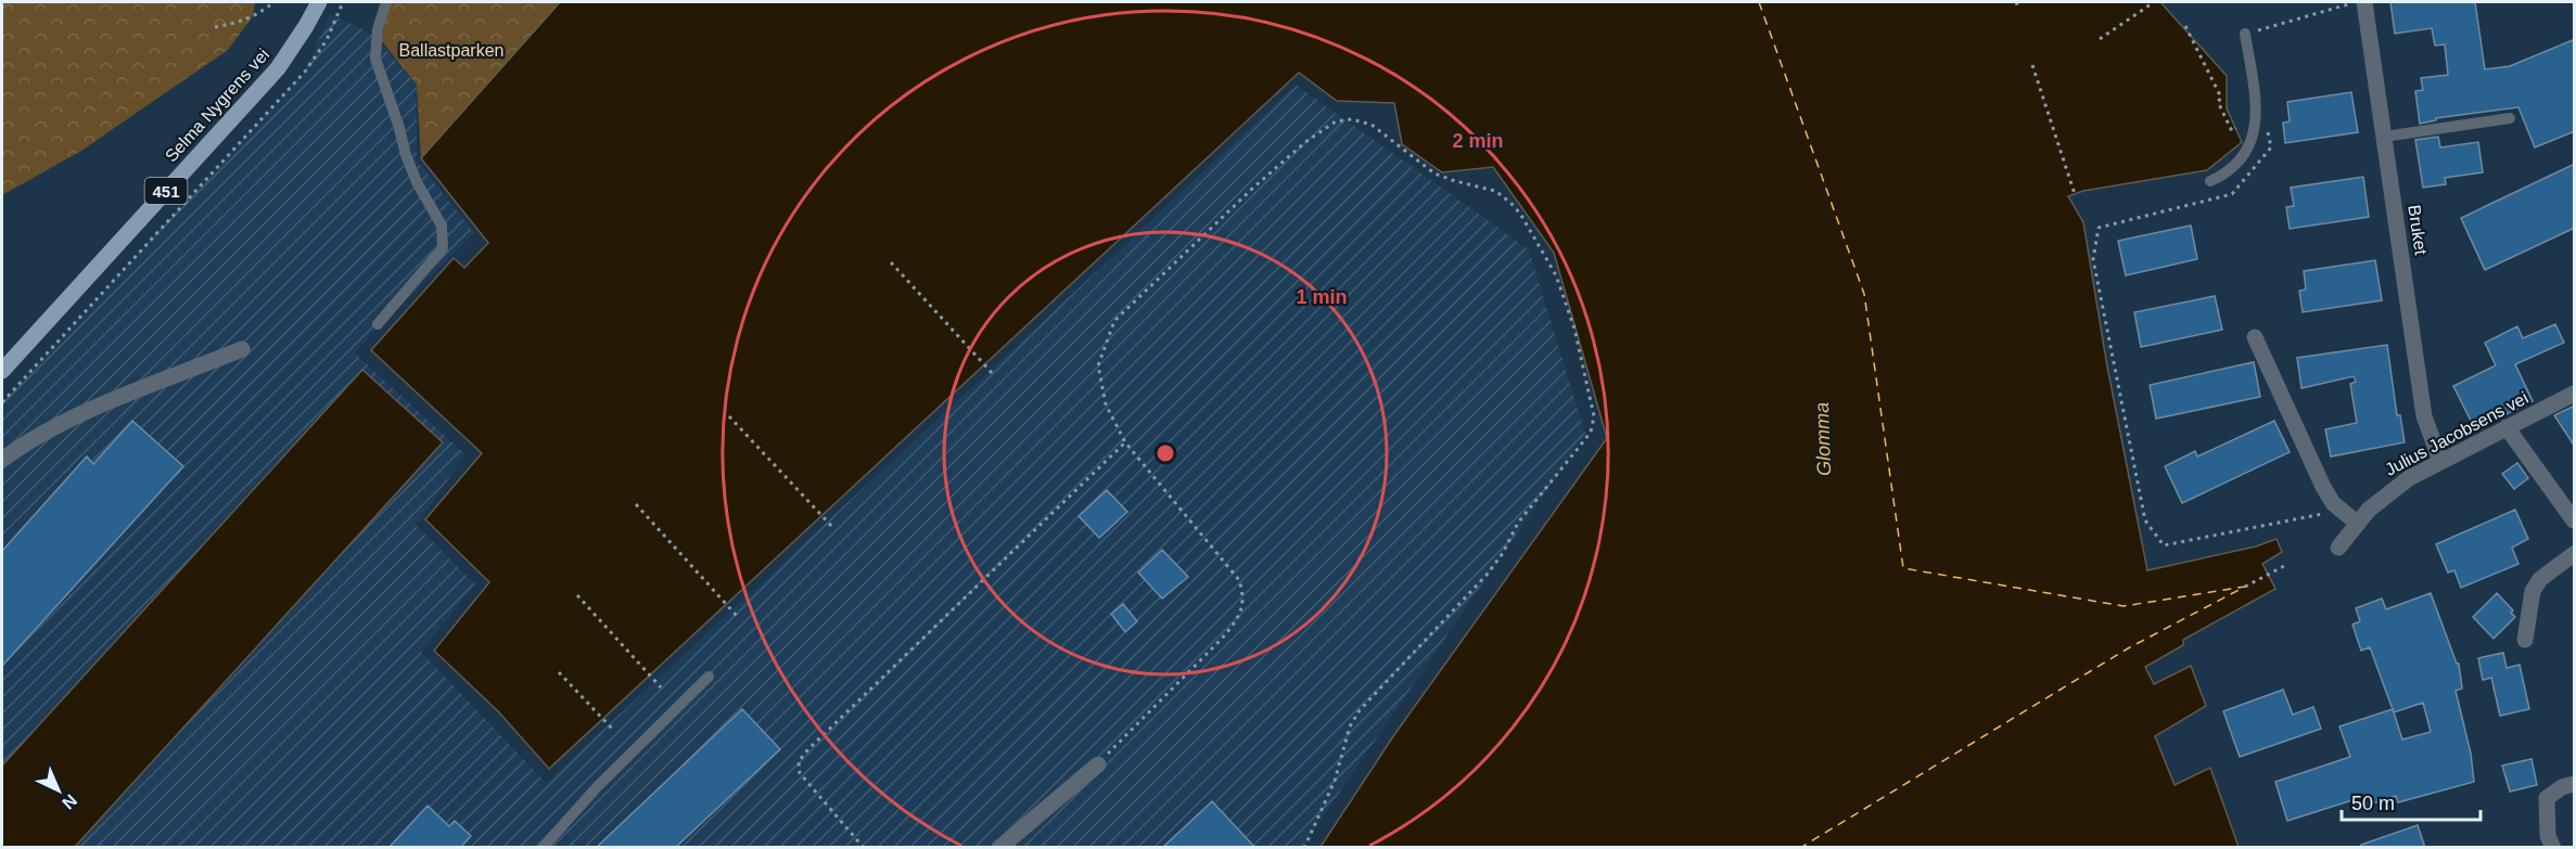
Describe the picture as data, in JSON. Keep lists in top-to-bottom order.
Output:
{
  "streets": {
    "main road": ["Selma Nygrens vei", "451"],
    "street": ["Bruket", "Julius Jacobsens vei"]
  },
  "crossings": [
    ["Bruket", "Julius Jacobsens vei"]
  ],
  "water": ["Glomma"],
  "parks": ["Ballastparken"],
  "scale_bar": "50 m",
  "north": "bottom right",
  "rings": ["2 min", "1 min"]
}
